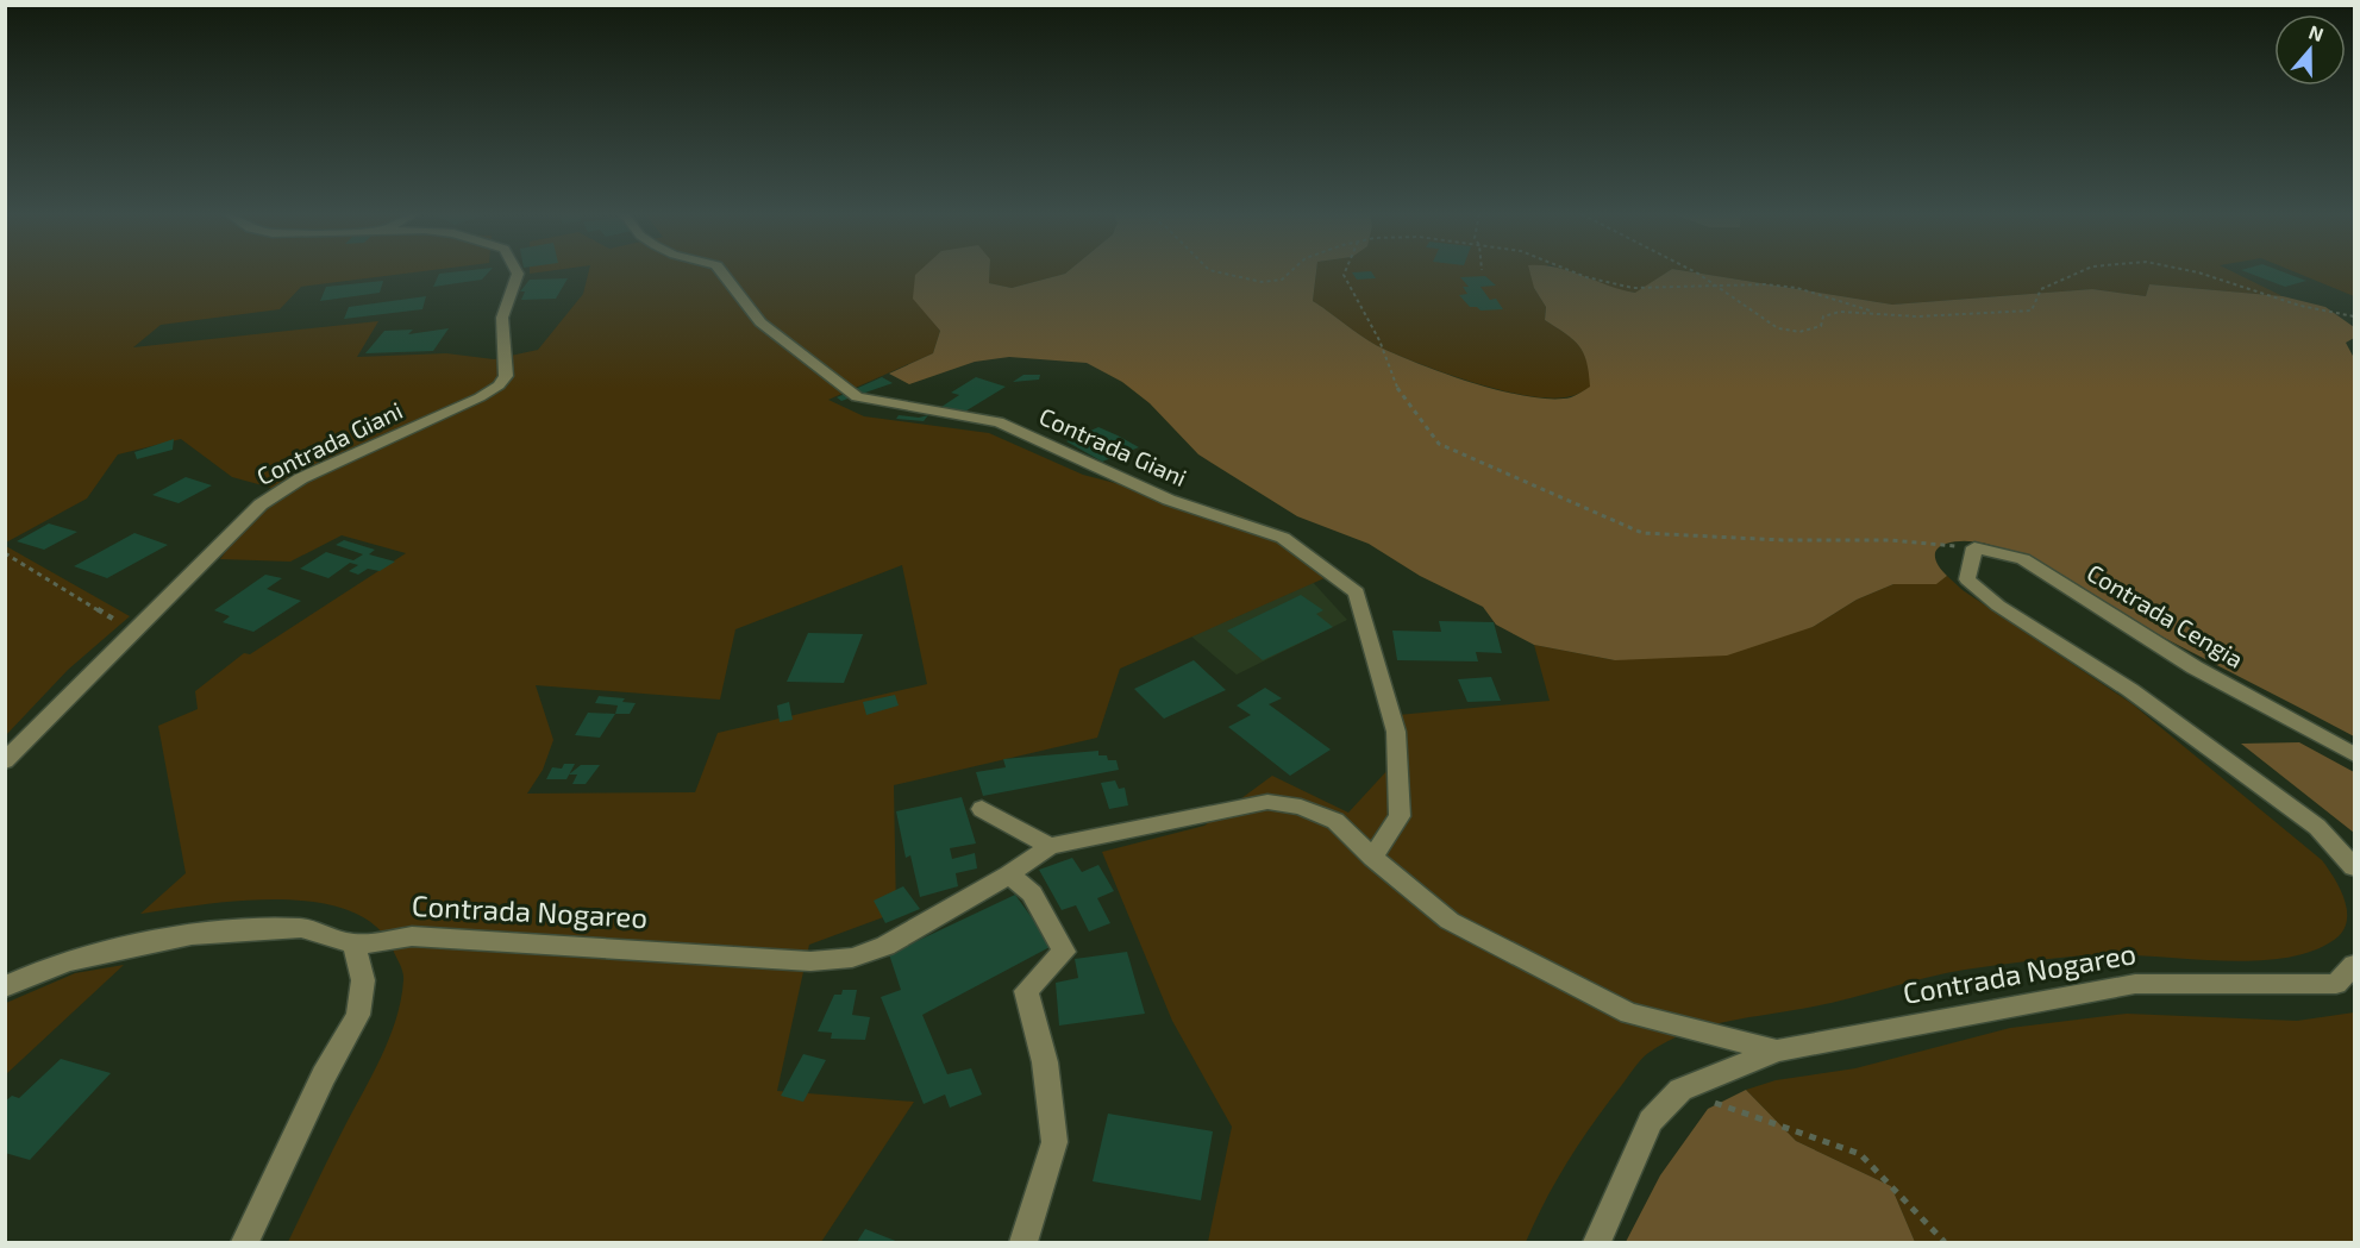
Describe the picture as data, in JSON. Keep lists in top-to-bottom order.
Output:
{
  "streets": {
    "street": ["Contrada Giani", "Contrada Cengia", "Contrada Nogareo"]
  },
  "crossings": [
    ["Contrada Giani", "Contrada Nogareo"]
  ],
  "north": "top"
}
